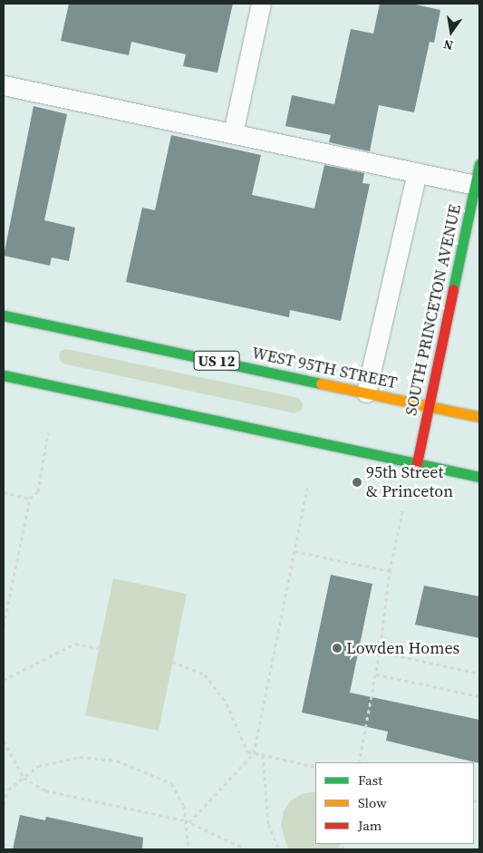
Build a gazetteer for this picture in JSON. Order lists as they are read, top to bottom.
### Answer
{
  "streets": {
    "main road": ["SOUTH PRINCETON AVENUE", "US 12", "WEST 95TH STREET"]
  },
  "crossings": [
    ["SOUTH PRINCETON AVENUE", "WEST 95TH STREET"]
  ],
  "places": ["95th Street & Princeton", "Lowden Homes"],
  "legend": ["Fast", "Slow", "Jam"],
  "north": "bottom"
}
